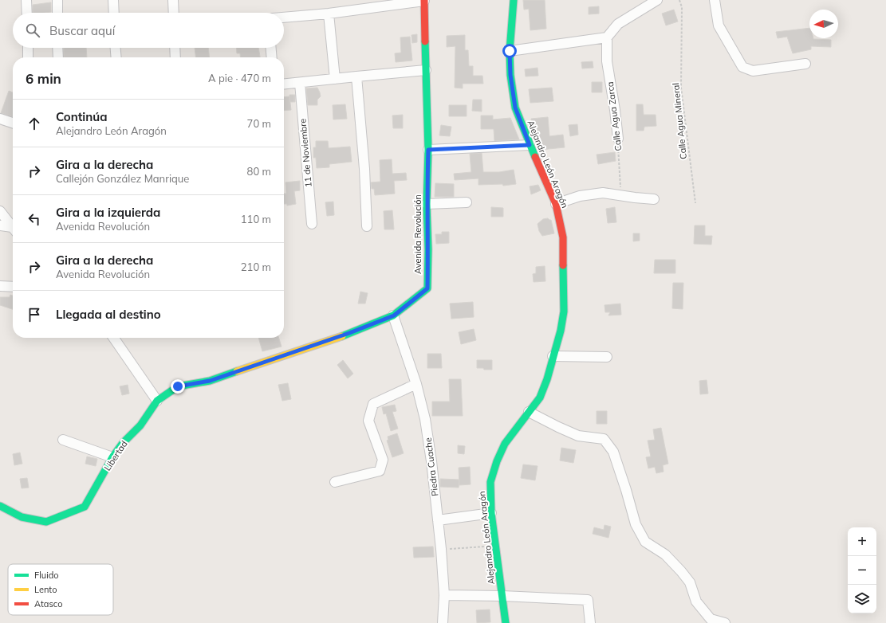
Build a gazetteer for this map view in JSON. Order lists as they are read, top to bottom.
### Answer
{
  "streets": {
    "street": [
      "Calle Agua Zarca",
      "11 de Noviembre",
      "Alejandro León Aragón",
      "Avenida Revolución",
      "Libertad",
      "Piedra Cuache"
    ],
    "path": ["Calle Agua Mineral"]
  },
  "crossings": [
    ["Avenida Revolución", "Libertad"],
    ["Avenida Revolución", "Piedra Cuache"]
  ],
  "legend": ["Fluido", "Lento", "Atasco"],
  "north": "left",
  "page": {
    "search": "Buscar aquí",
    "heading": ["6 min", "A pie · 470 m"],
    "list": [
      ["Continúa", "Alejandro León Aragón", "70 m"],
      ["Gira a la derecha", "Callejón González Manrique", "80 m"],
      ["Gira a la izquierda", "Avenida Revolución", "110 m"],
      ["Gira a la derecha", "Avenida Revolución", "210 m"],
      "Llegada al destino"
    ],
    "map_buttons": ["+", "−"]
  }
}
